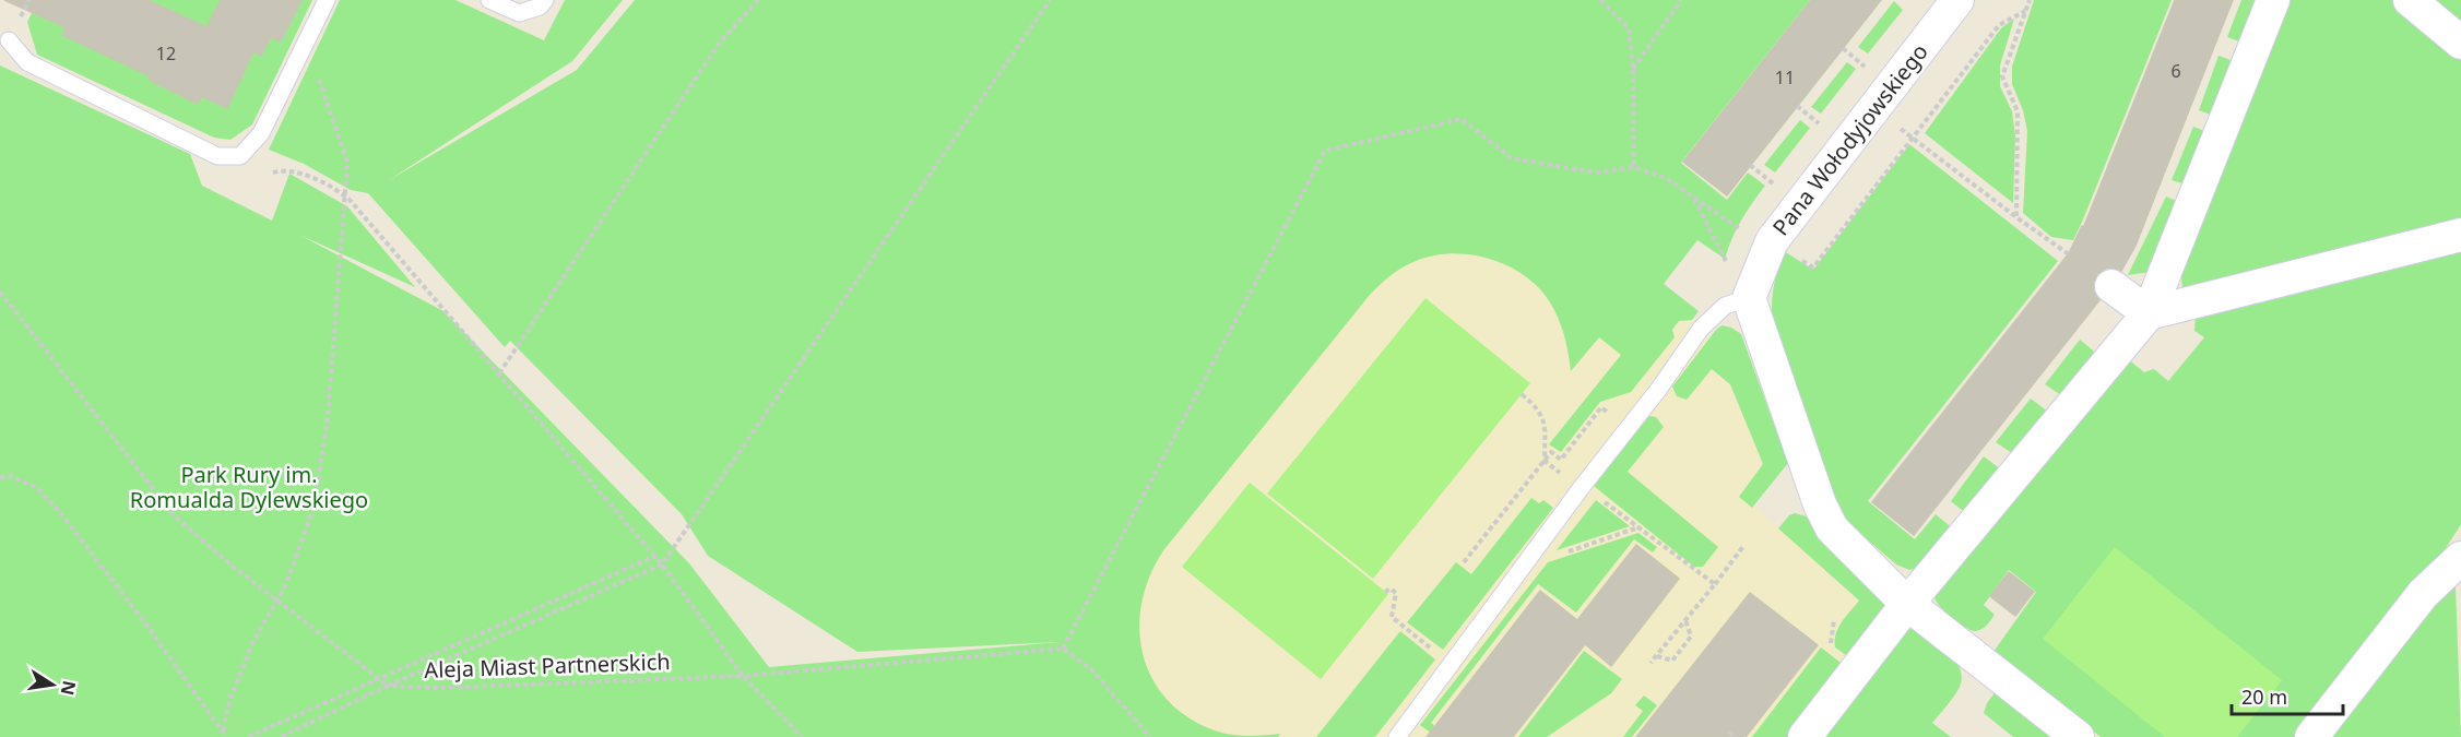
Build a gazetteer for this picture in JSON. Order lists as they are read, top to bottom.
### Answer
{
  "streets": {
    "street": ["Pana Wołodyjowskiego"],
    "path": ["Aleja Miast Partnerskich"]
  },
  "parks": ["Park Rury im. Romualda Dylewskiego"],
  "house_numbers": ["12", "6", "11"],
  "scale_bar": "20 m",
  "north": "right"
}
